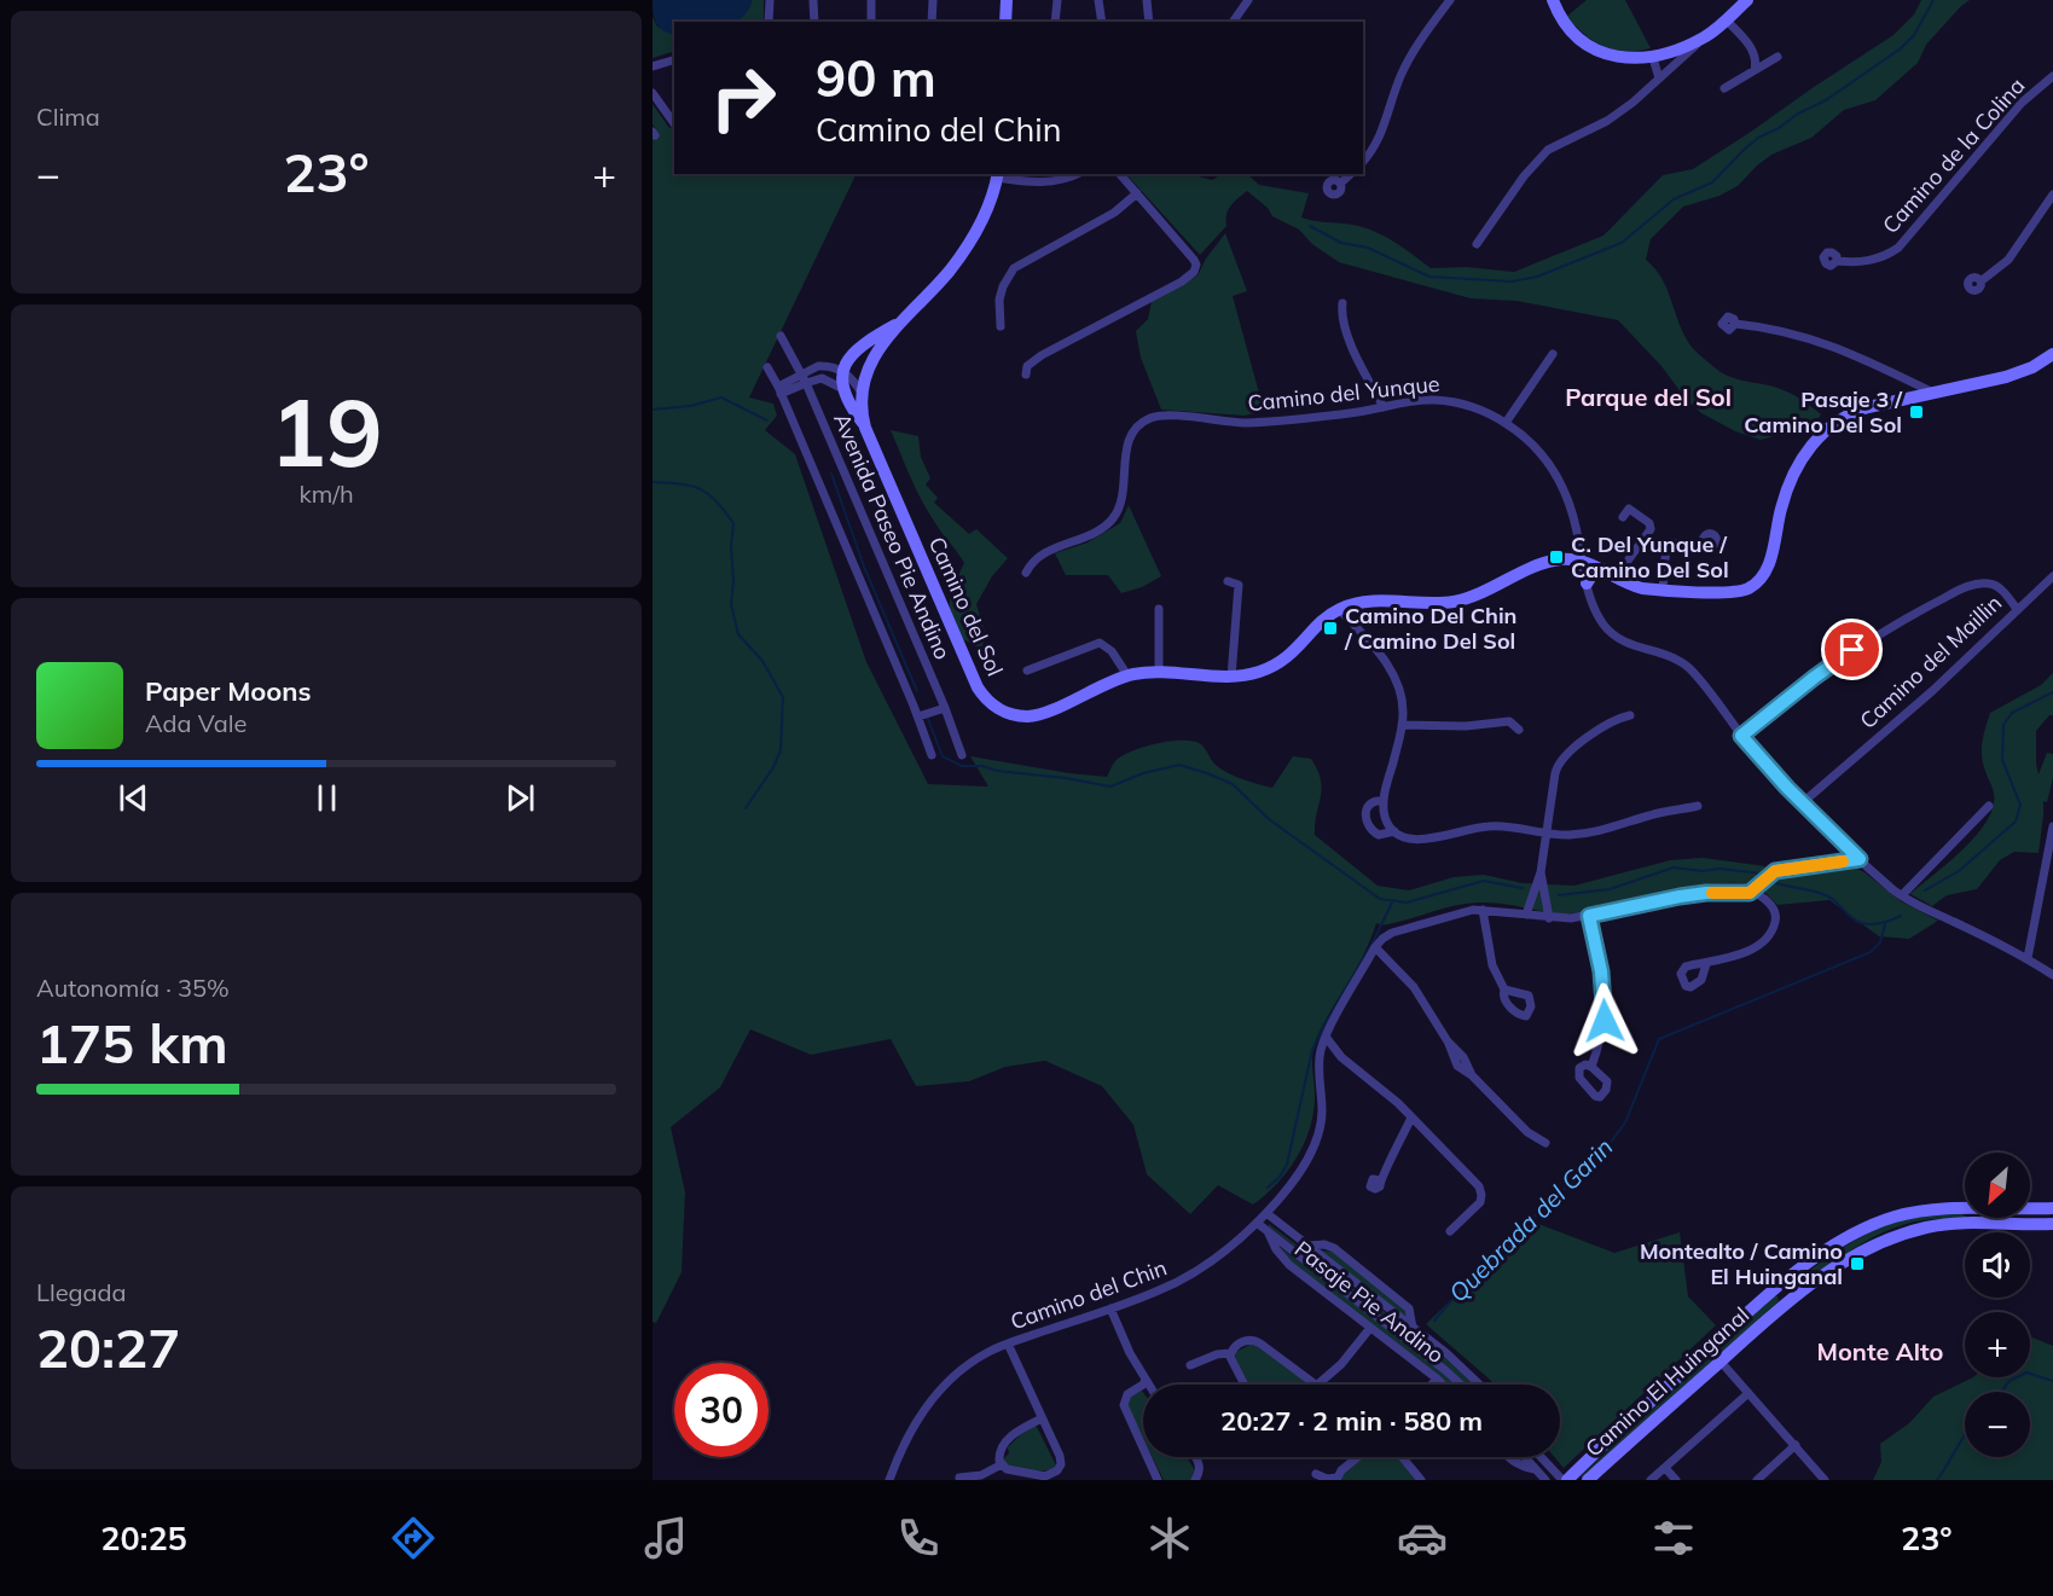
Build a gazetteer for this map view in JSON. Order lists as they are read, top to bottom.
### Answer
{
  "streets": {
    "street": [
      "Camino de la Colina",
      "Camino del Yunque",
      "Avenida Paseo Pie Andino",
      "Camino del Sol",
      "Camino del Maillin",
      "Camino del Chin",
      "Pasaje Pie Andino",
      "Camino El Huinganal"
    ]
  },
  "crossings": [
    ["Camino del Yunque", "Camino del Maillin"]
  ],
  "districts": ["Parque del Sol", "Monte Alto"],
  "water": ["Quebrada del Garin"],
  "places": {
    "transit": [
      "Pasaje 3 / Camino Del Sol",
      "C. Del Yunque / Camino Del Sol",
      "Camino Del Chin / Camino Del Sol",
      "Montealto / Camino El Huinganal"
    ]
  },
  "north": "bottom left",
  "page": {
    "tile": [
      "Clima",
      ["19", "km/h"],
      ["Autonomía · 35%", "175 km"],
      ["Llegada", "20:27"]
    ],
    "turn": ["90 m", "Camino del Chin"],
    "heat": ["−", "23°", "+"],
    "song": ["Paper Moons", "Ada Vale"],
    "map_buttons": ["+", "−"],
    "limit": "30",
    "trip": "20:27 · 2 min · 580 m",
    "tabs": ["20:25", "23°"]
  }
}
